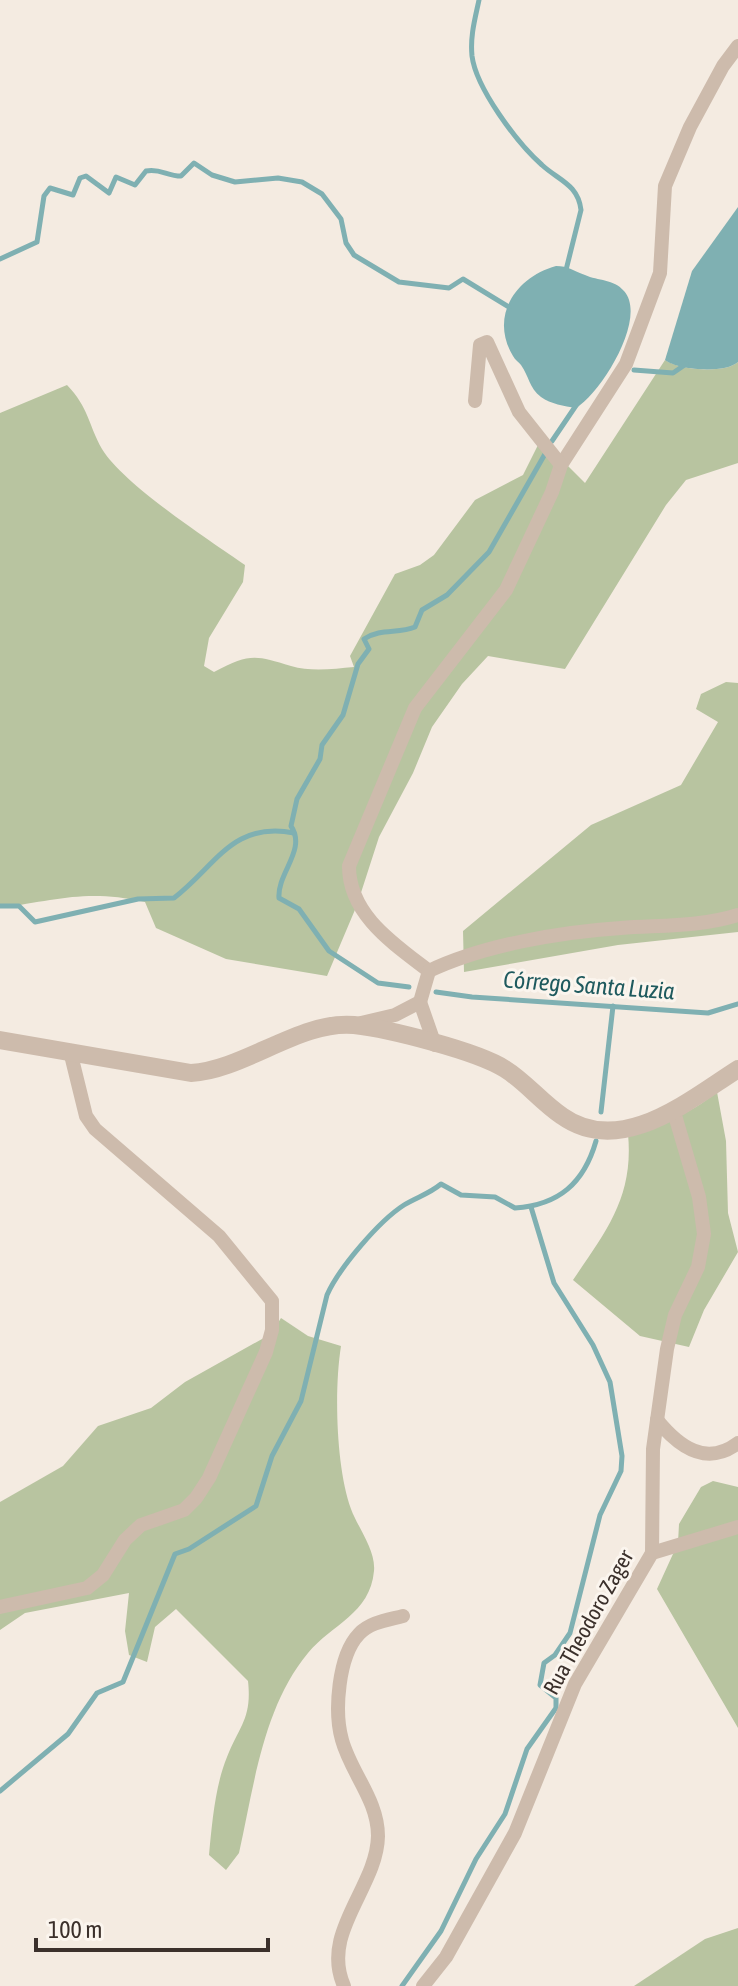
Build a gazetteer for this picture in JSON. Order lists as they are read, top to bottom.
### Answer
{
  "streets": {
    "street": ["Rua Theodoro Zager"]
  },
  "water": ["Córrego Santa Luzia"],
  "scale_bar": "100 m"
}
